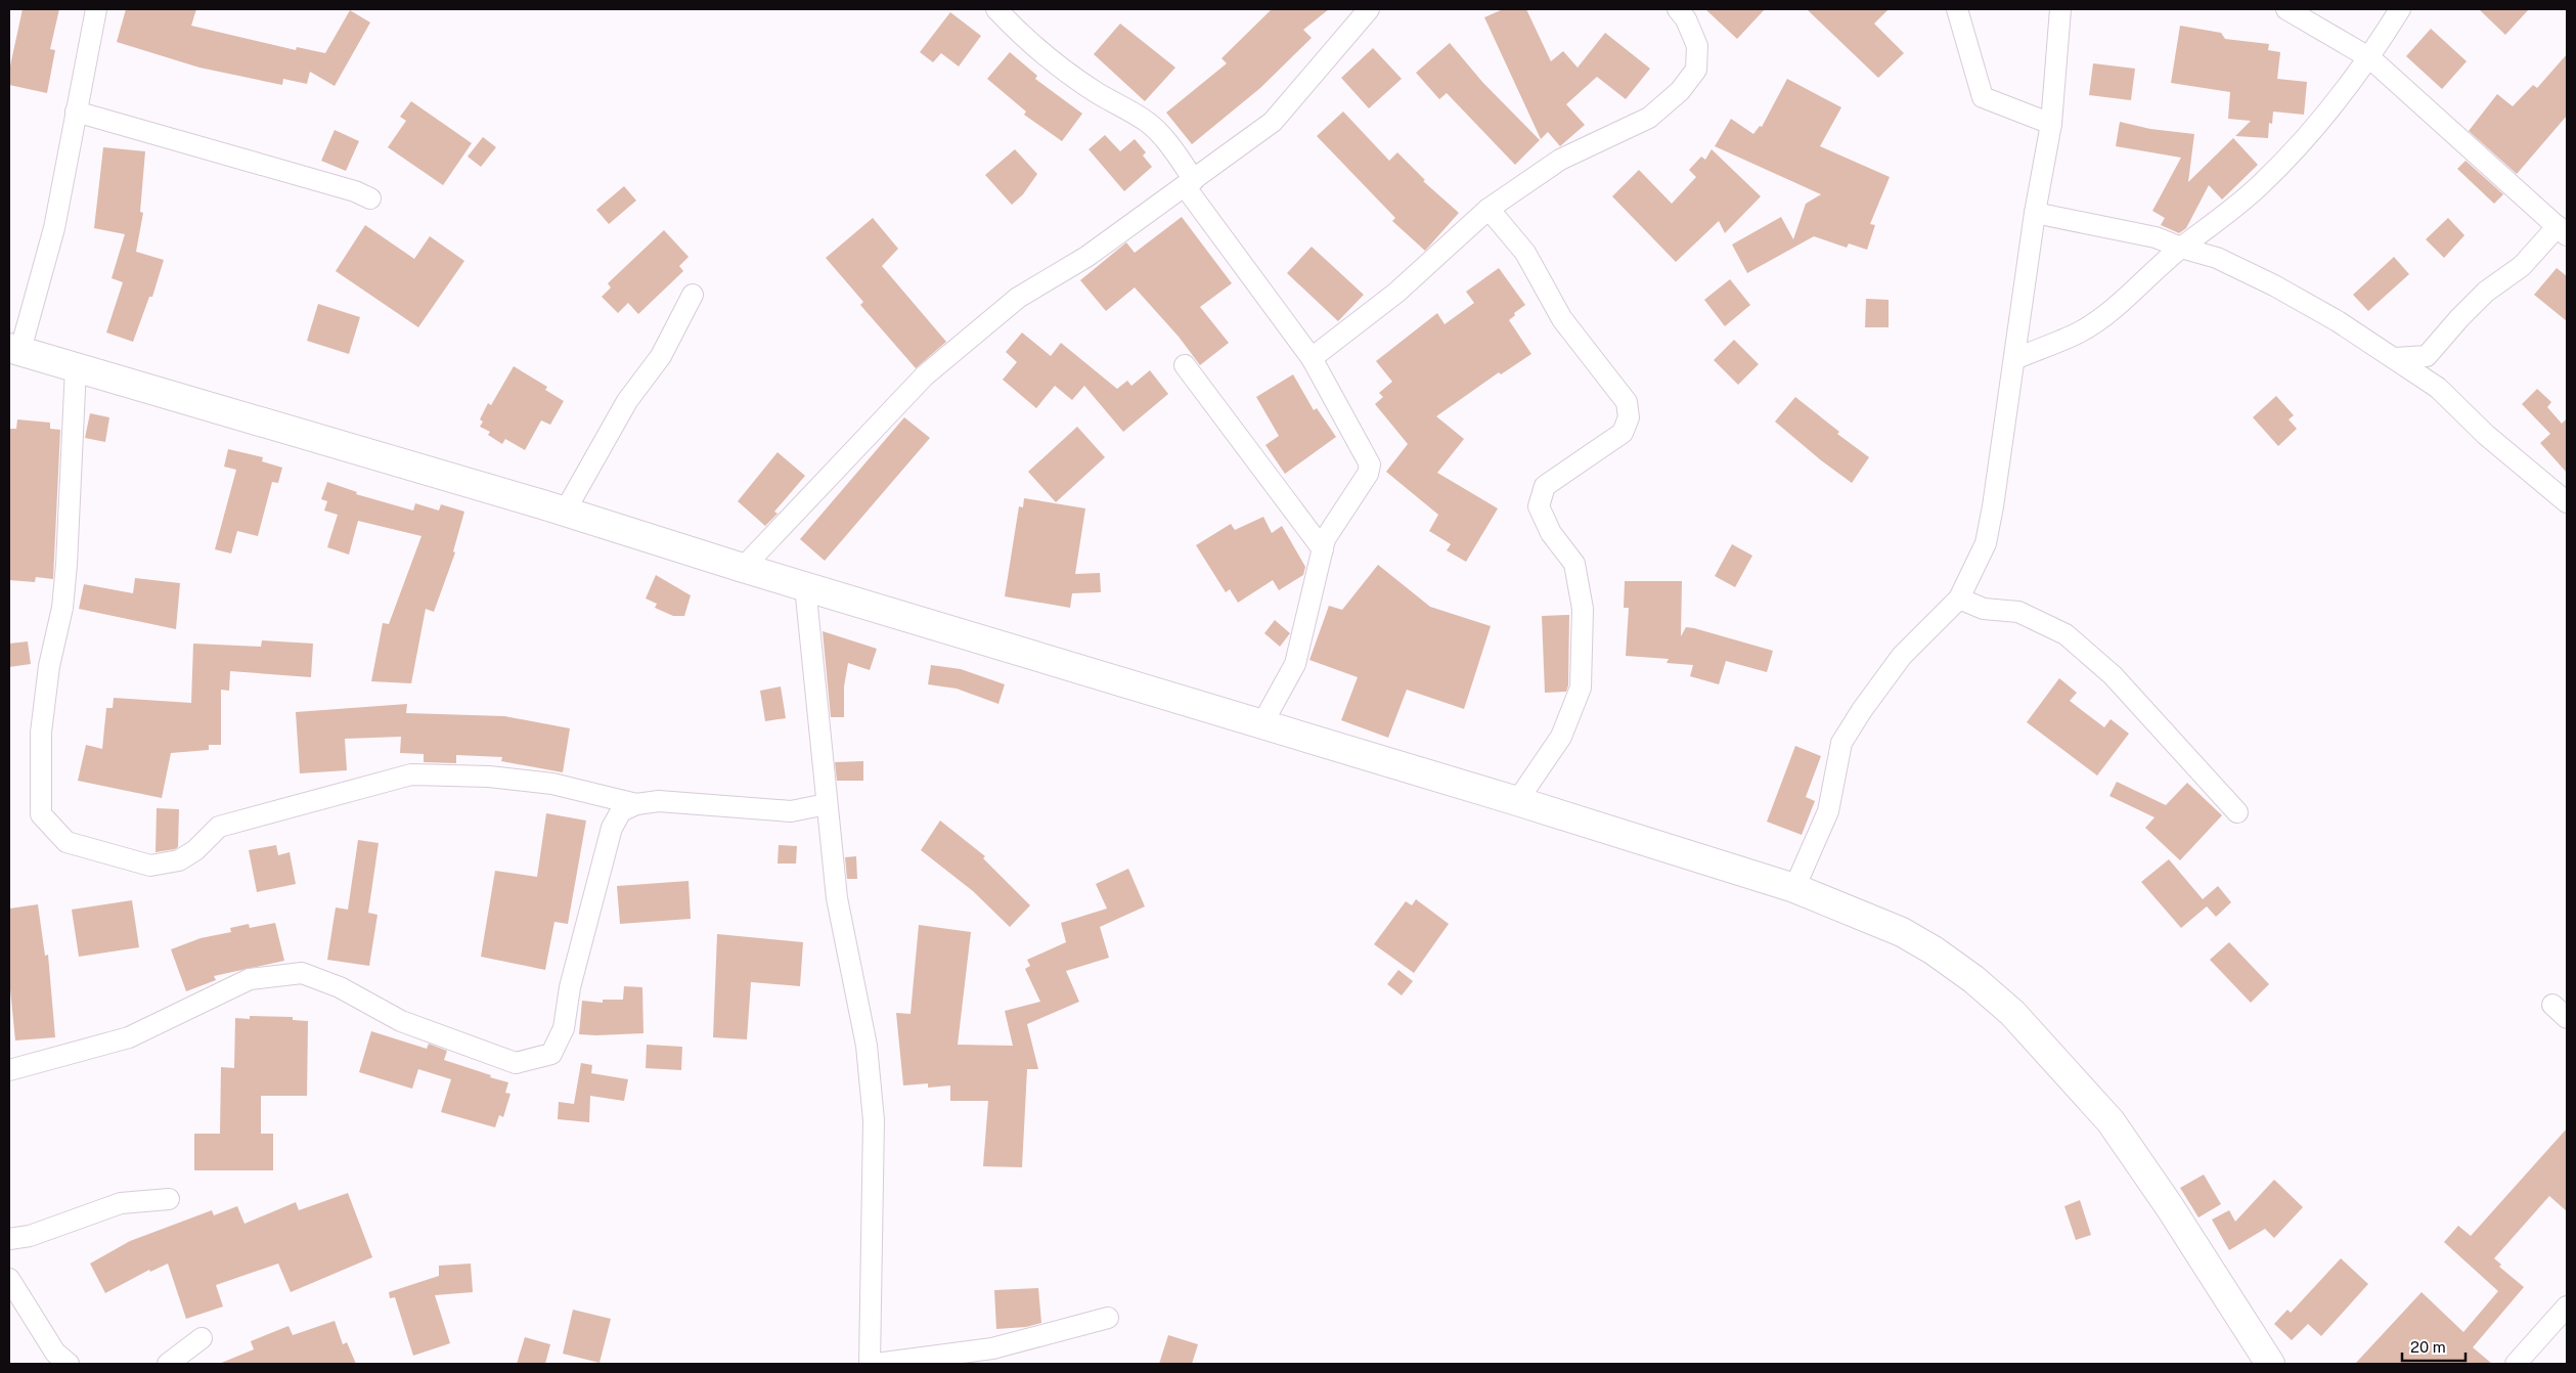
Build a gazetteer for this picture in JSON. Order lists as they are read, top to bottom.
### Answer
{
  "scale_bar": "20 m"
}
